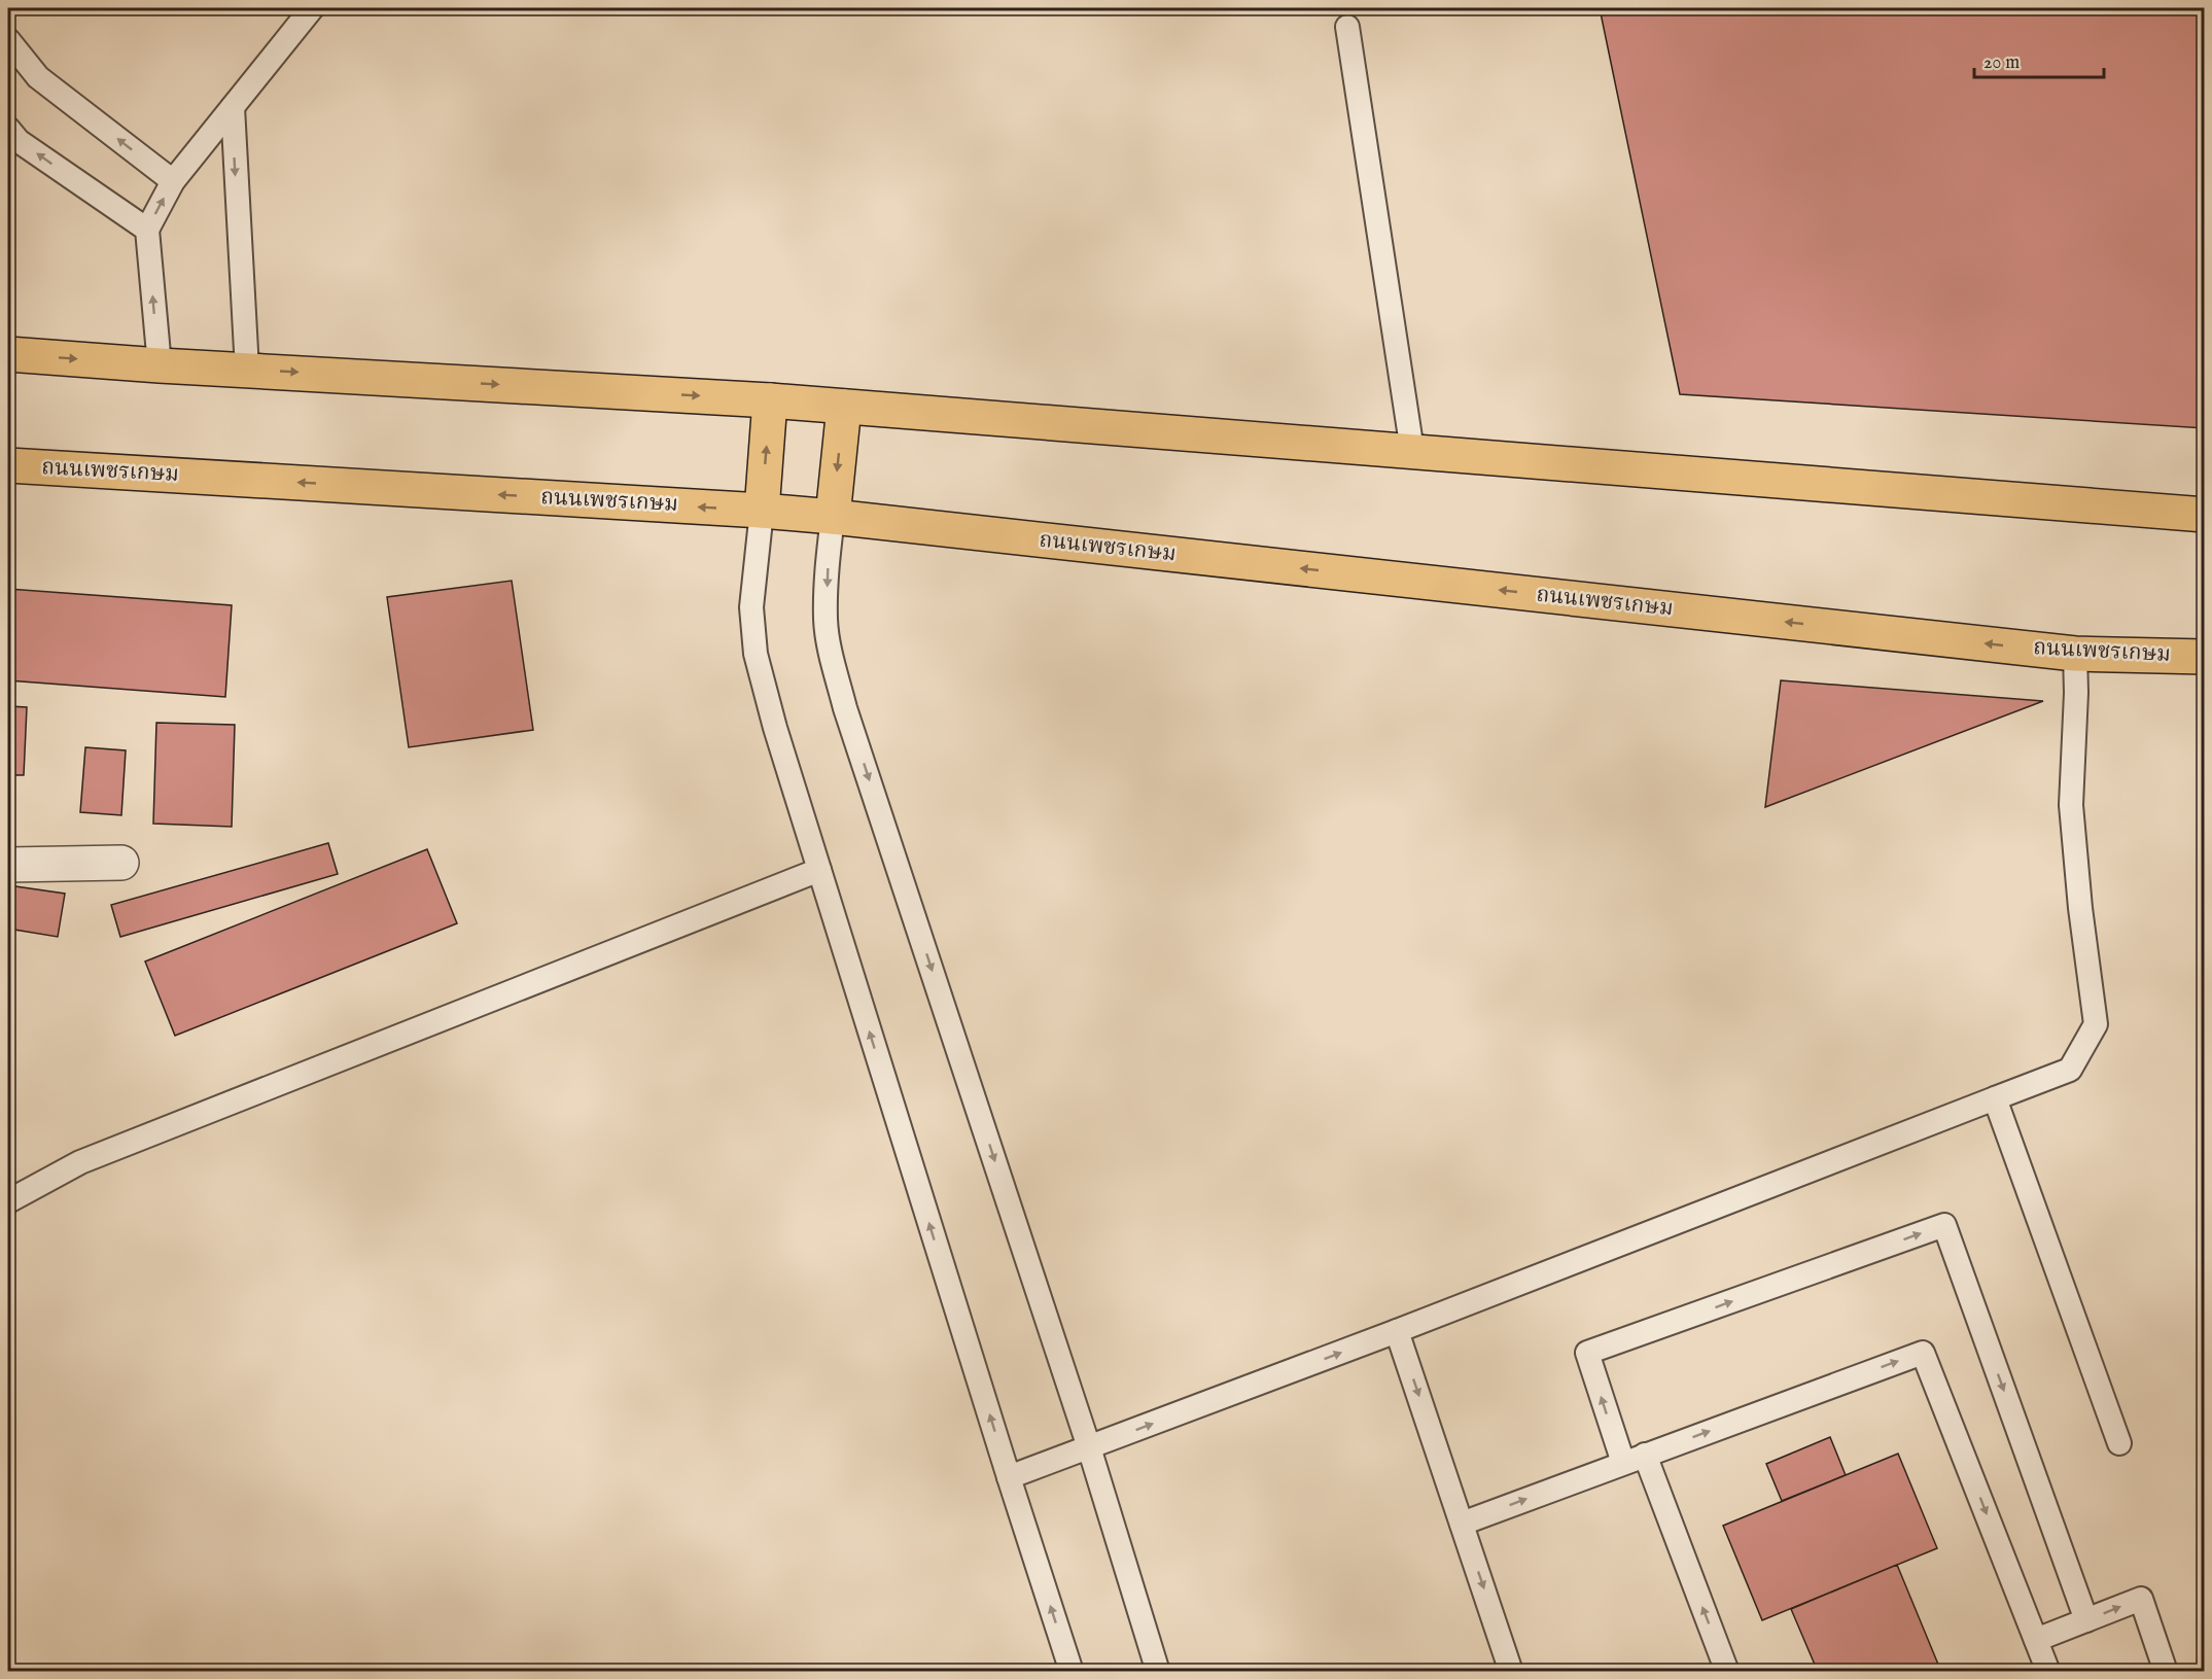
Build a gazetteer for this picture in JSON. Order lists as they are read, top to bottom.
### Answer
{
  "streets": {
    "main road": ["ถนนเพชรเกษม"]
  },
  "scale_bar": "20 m"
}
